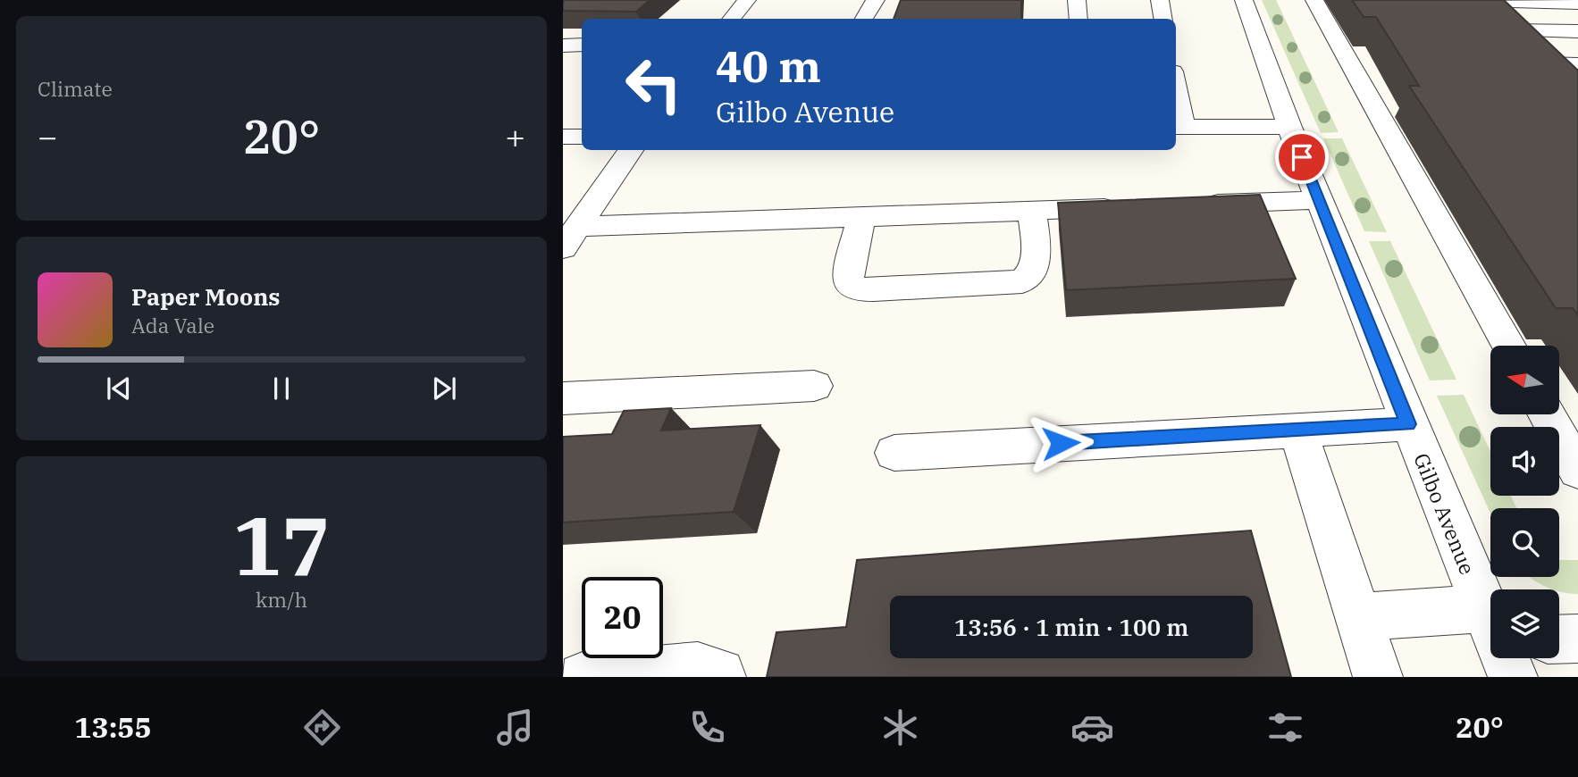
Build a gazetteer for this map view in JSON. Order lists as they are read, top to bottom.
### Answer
{
  "streets": {
    "street": ["Gilbo Avenue"]
  },
  "north": "left",
  "page": {
    "tile": [
      "Climate",
      ["17", "km/h"]
    ],
    "turn": ["40 m", "Gilbo Avenue"],
    "heat": ["−", "20°", "+"],
    "song": ["Paper Moons", "Ada Vale"],
    "limit": "20",
    "trip": "13:56 · 1 min · 100 m",
    "tabs": ["13:55", "20°"]
  }
}
